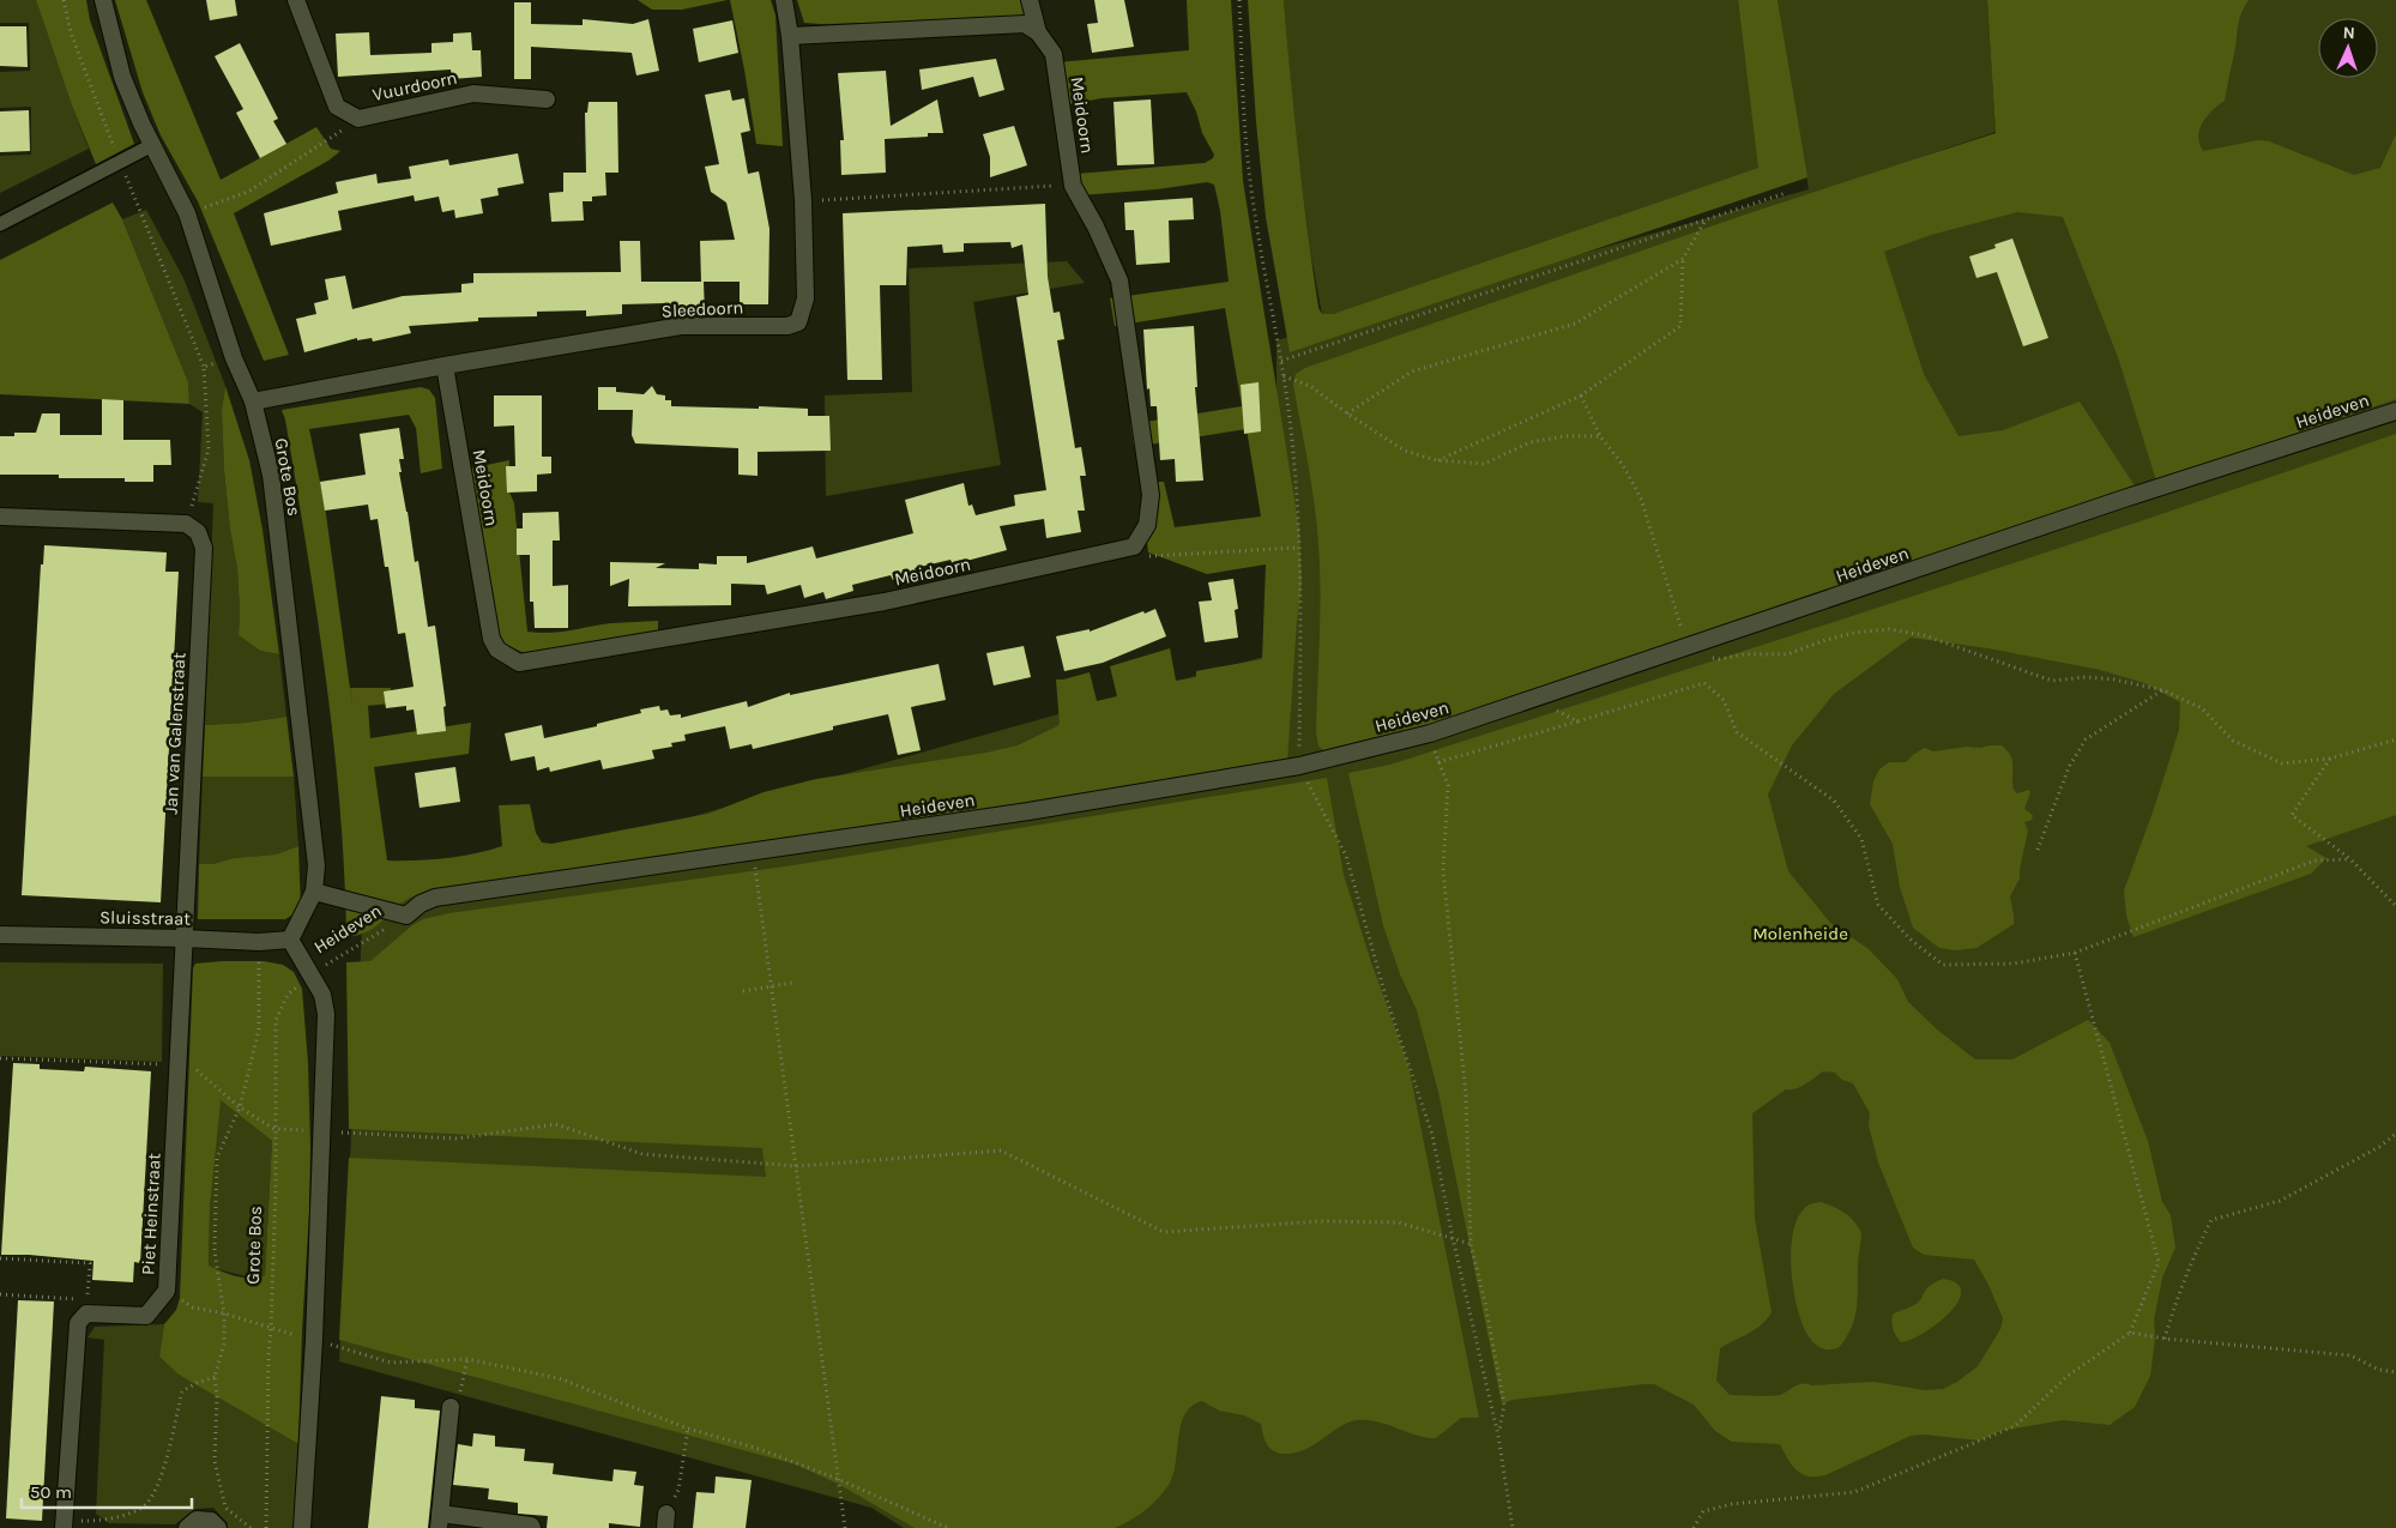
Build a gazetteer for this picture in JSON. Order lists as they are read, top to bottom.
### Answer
{
  "streets": {
    "street": [
      "Vuurdoorn",
      "Meidoorn",
      "Sleedoorn",
      "Heideven",
      "Grote Bos",
      "Jan van Galenstraat",
      "Sluisstraat",
      "Piet Heinstraat"
    ]
  },
  "crossings": [
    ["Meidoorn", "Sleedoorn"],
    ["Sleedoorn", "Grote Bos"],
    ["Heideven", "Grote Bos"],
    ["Grote Bos", "Sluisstraat"],
    ["Jan van Galenstraat", "Sluisstraat"],
    ["Jan van Galenstraat", "Piet Heinstraat"],
    ["Sluisstraat", "Piet Heinstraat"]
  ],
  "parks": ["Molenheide"],
  "scale_bar": "50 m",
  "north": "top"
}
